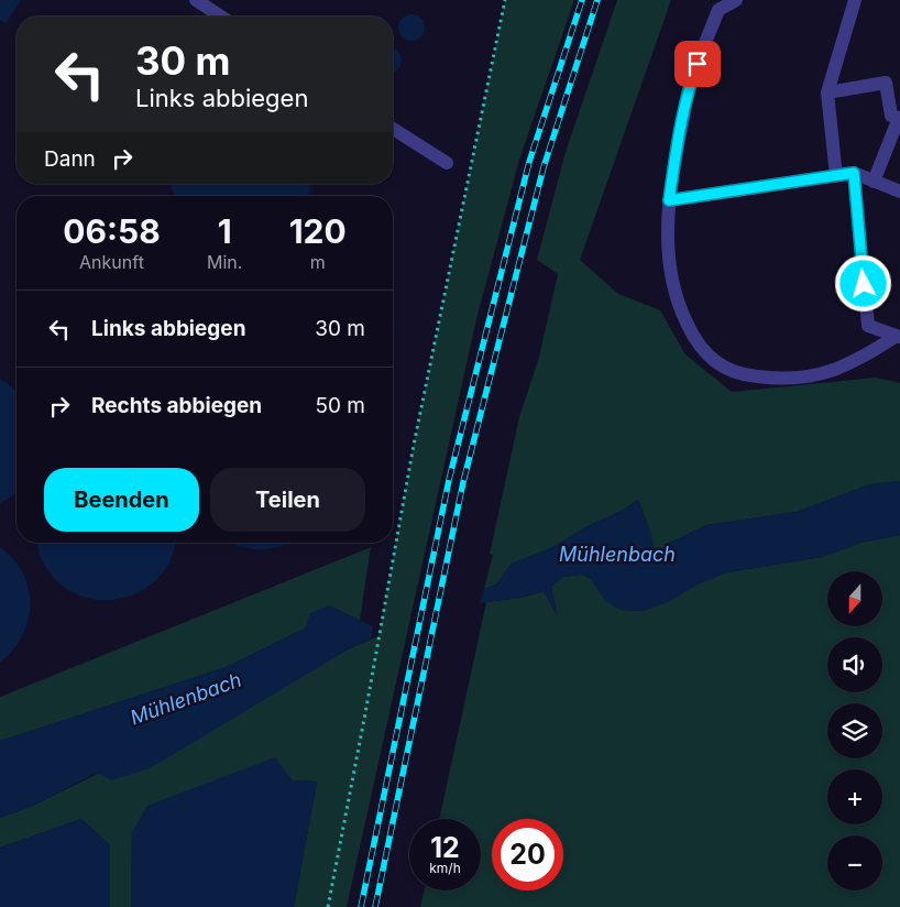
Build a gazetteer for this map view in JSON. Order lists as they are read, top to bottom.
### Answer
{
  "water": ["Mühlenbach"],
  "north": "bottom",
  "page": {
    "turn": ["30 m", "Links abbiegen"],
    "then": "Dann",
    "eta": [
      "06:58",
      "Ankunft",
      "1",
      "Min.",
      "120",
      "m"
    ],
    "list": [
      {
        "name": "Links abbiegen",
        "value": "30 m"
      },
      {
        "name": "Rechts abbiegen",
        "value": "50 m"
      }
    ],
    "buttons": ["Beenden", "Teilen"],
    "map_buttons": ["+", "−"],
    "speed": "12 km/h",
    "limit": "20"
  }
}
